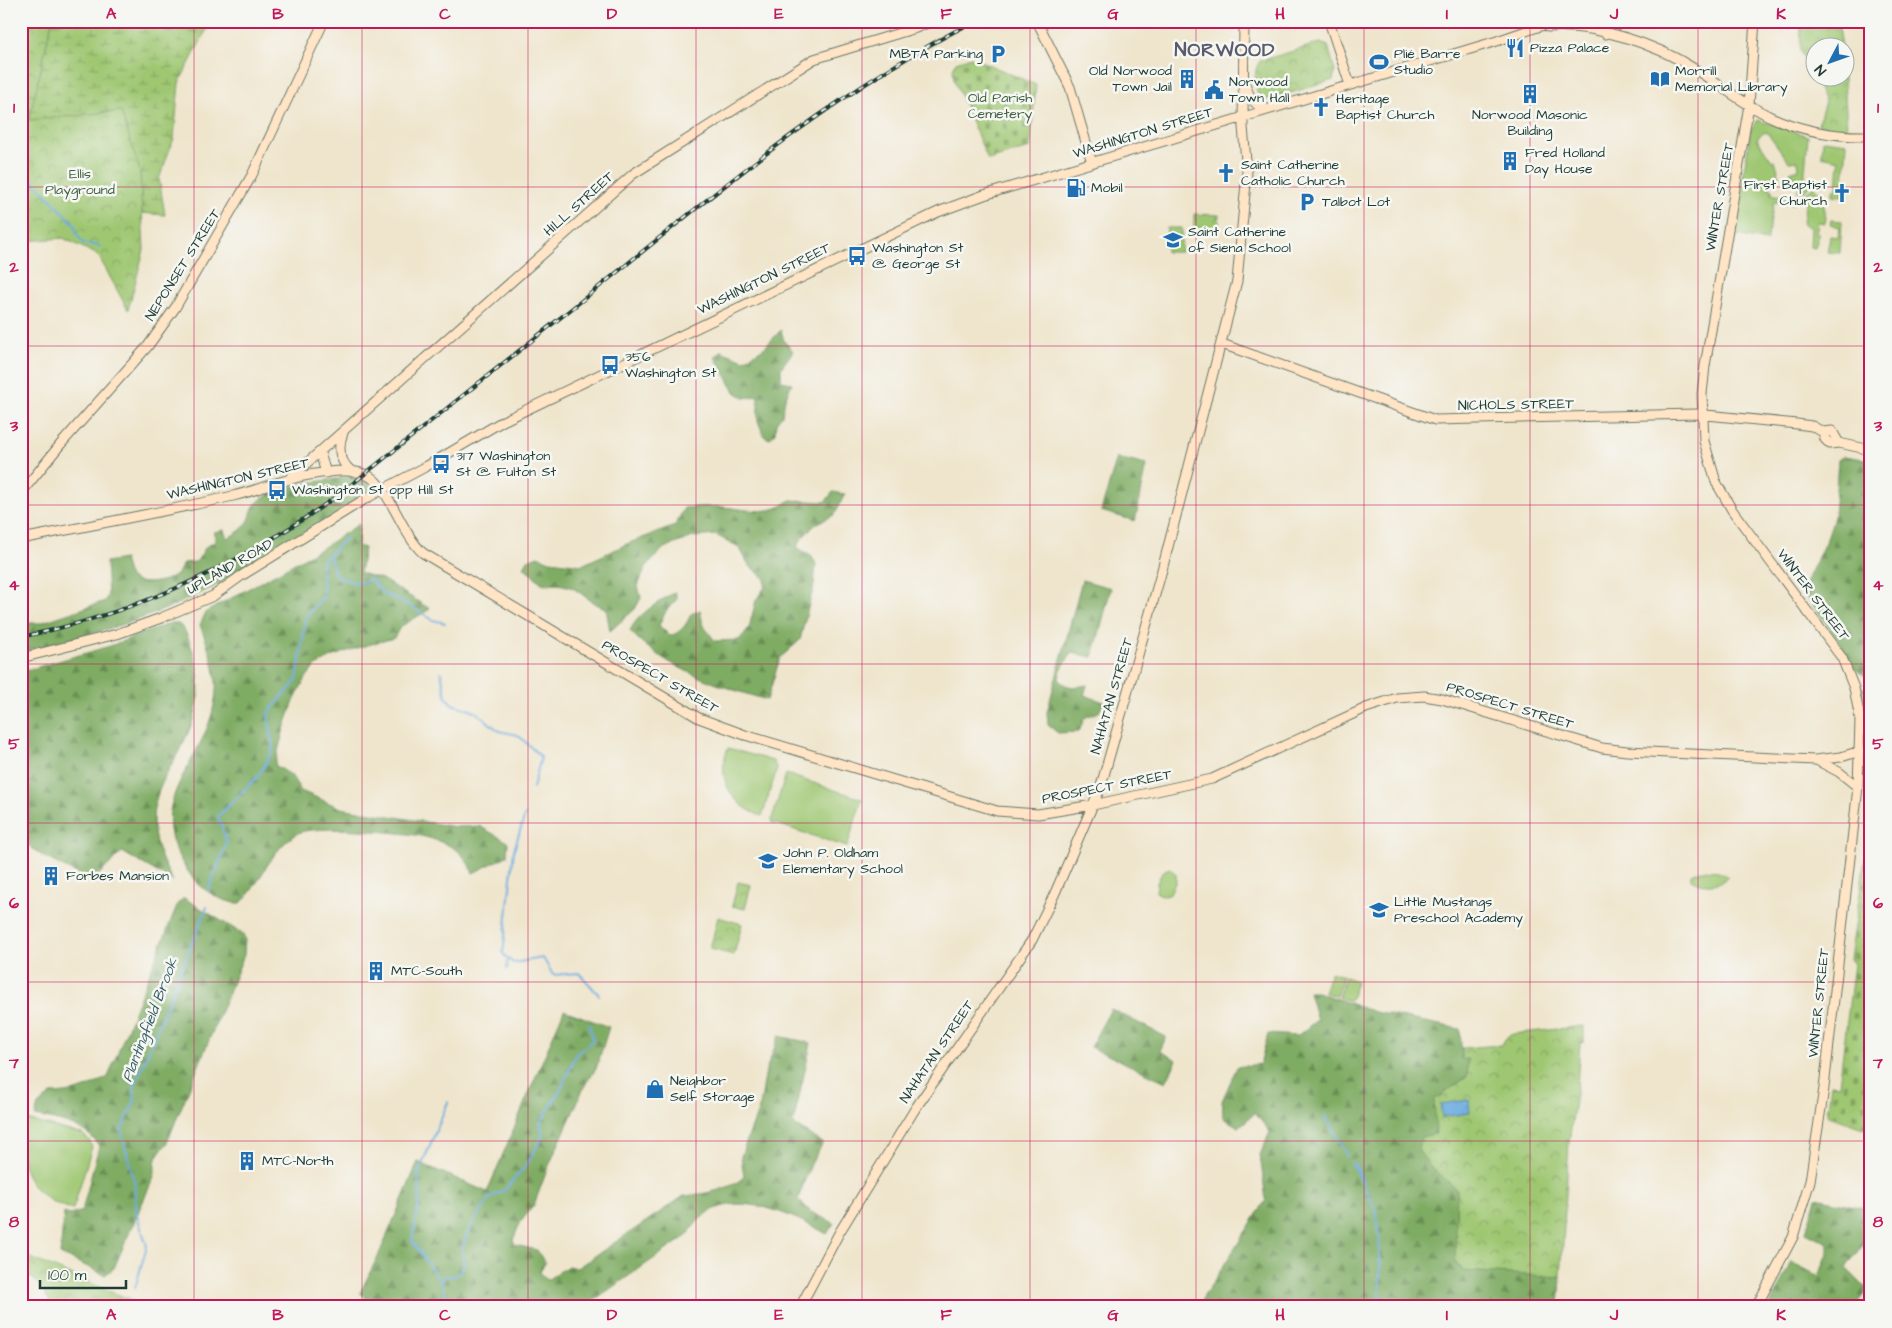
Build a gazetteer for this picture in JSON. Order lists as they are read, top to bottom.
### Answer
{
  "streets": {
    "street": [
      "WASHINGTON STREET",
      "WINTER STREET",
      "HILL STREET",
      "NEPONSET STREET",
      "NICHOLS STREET",
      "UPLAND ROAD",
      "PROSPECT STREET",
      "NAHATAN STREET"
    ]
  },
  "crossings": [
    ["WASHINGTON STREET", "WINTER STREET"],
    ["WASHINGTON STREET", "HILL STREET"],
    ["WASHINGTON STREET", "UPLAND ROAD"],
    ["WASHINGTON STREET", "PROSPECT STREET"],
    ["WASHINGTON STREET", "NAHATAN STREET"],
    ["WINTER STREET", "NICHOLS STREET"],
    ["WINTER STREET", "PROSPECT STREET"],
    ["NICHOLS STREET", "NAHATAN STREET"],
    ["UPLAND ROAD", "PROSPECT STREET"],
    ["PROSPECT STREET", "NAHATAN STREET"]
  ],
  "districts": ["NORWOOD"],
  "water": ["Plantingfield Brook"],
  "parks": ["Old Parish Cemetery", "Ellis Playground"],
  "places": {
    "restaurant": ["Pizza Palace"],
    "parking": ["MBTA Parking", "Talbot Lot"],
    "sports": ["Plié Barre Studio"],
    "building": [
      "Old Norwood Town Jail",
      "Norwood Masonic Building",
      "Fred Holland Day House",
      "Forbes Mansion",
      "MTC-South",
      "MTC-North"
    ],
    "library": ["Morrill Memorial Library"],
    "public building": ["Norwood Town Hall"],
    "church": ["Heritage Baptist Church", "Saint Catherine Catholic Church", "First Baptist Church"],
    "fuel station": ["Mobil"],
    "school or university": ["Saint Catherine of Siena School", "John P. Oldham Elementary School", "Little Mustangs Preschool Academy"],
    "bus stop": [
      "Washington St @ George St",
      "356 Washington St",
      "317 Washington St @ Fulton St",
      "Washington St opp Hill St"
    ],
    "shop": ["Neighbor Self Storage"]
  },
  "scale_bar": "100 m",
  "north": "bottom left",
  "grid": {
    "columns": [
      "A",
      "B",
      "C",
      "D",
      "E",
      "F",
      "G",
      "H",
      "I",
      "J",
      "K"
    ],
    "rows": [
      "1",
      "2",
      "3",
      "4",
      "5",
      "6",
      "7",
      "8"
    ]
  }
}
